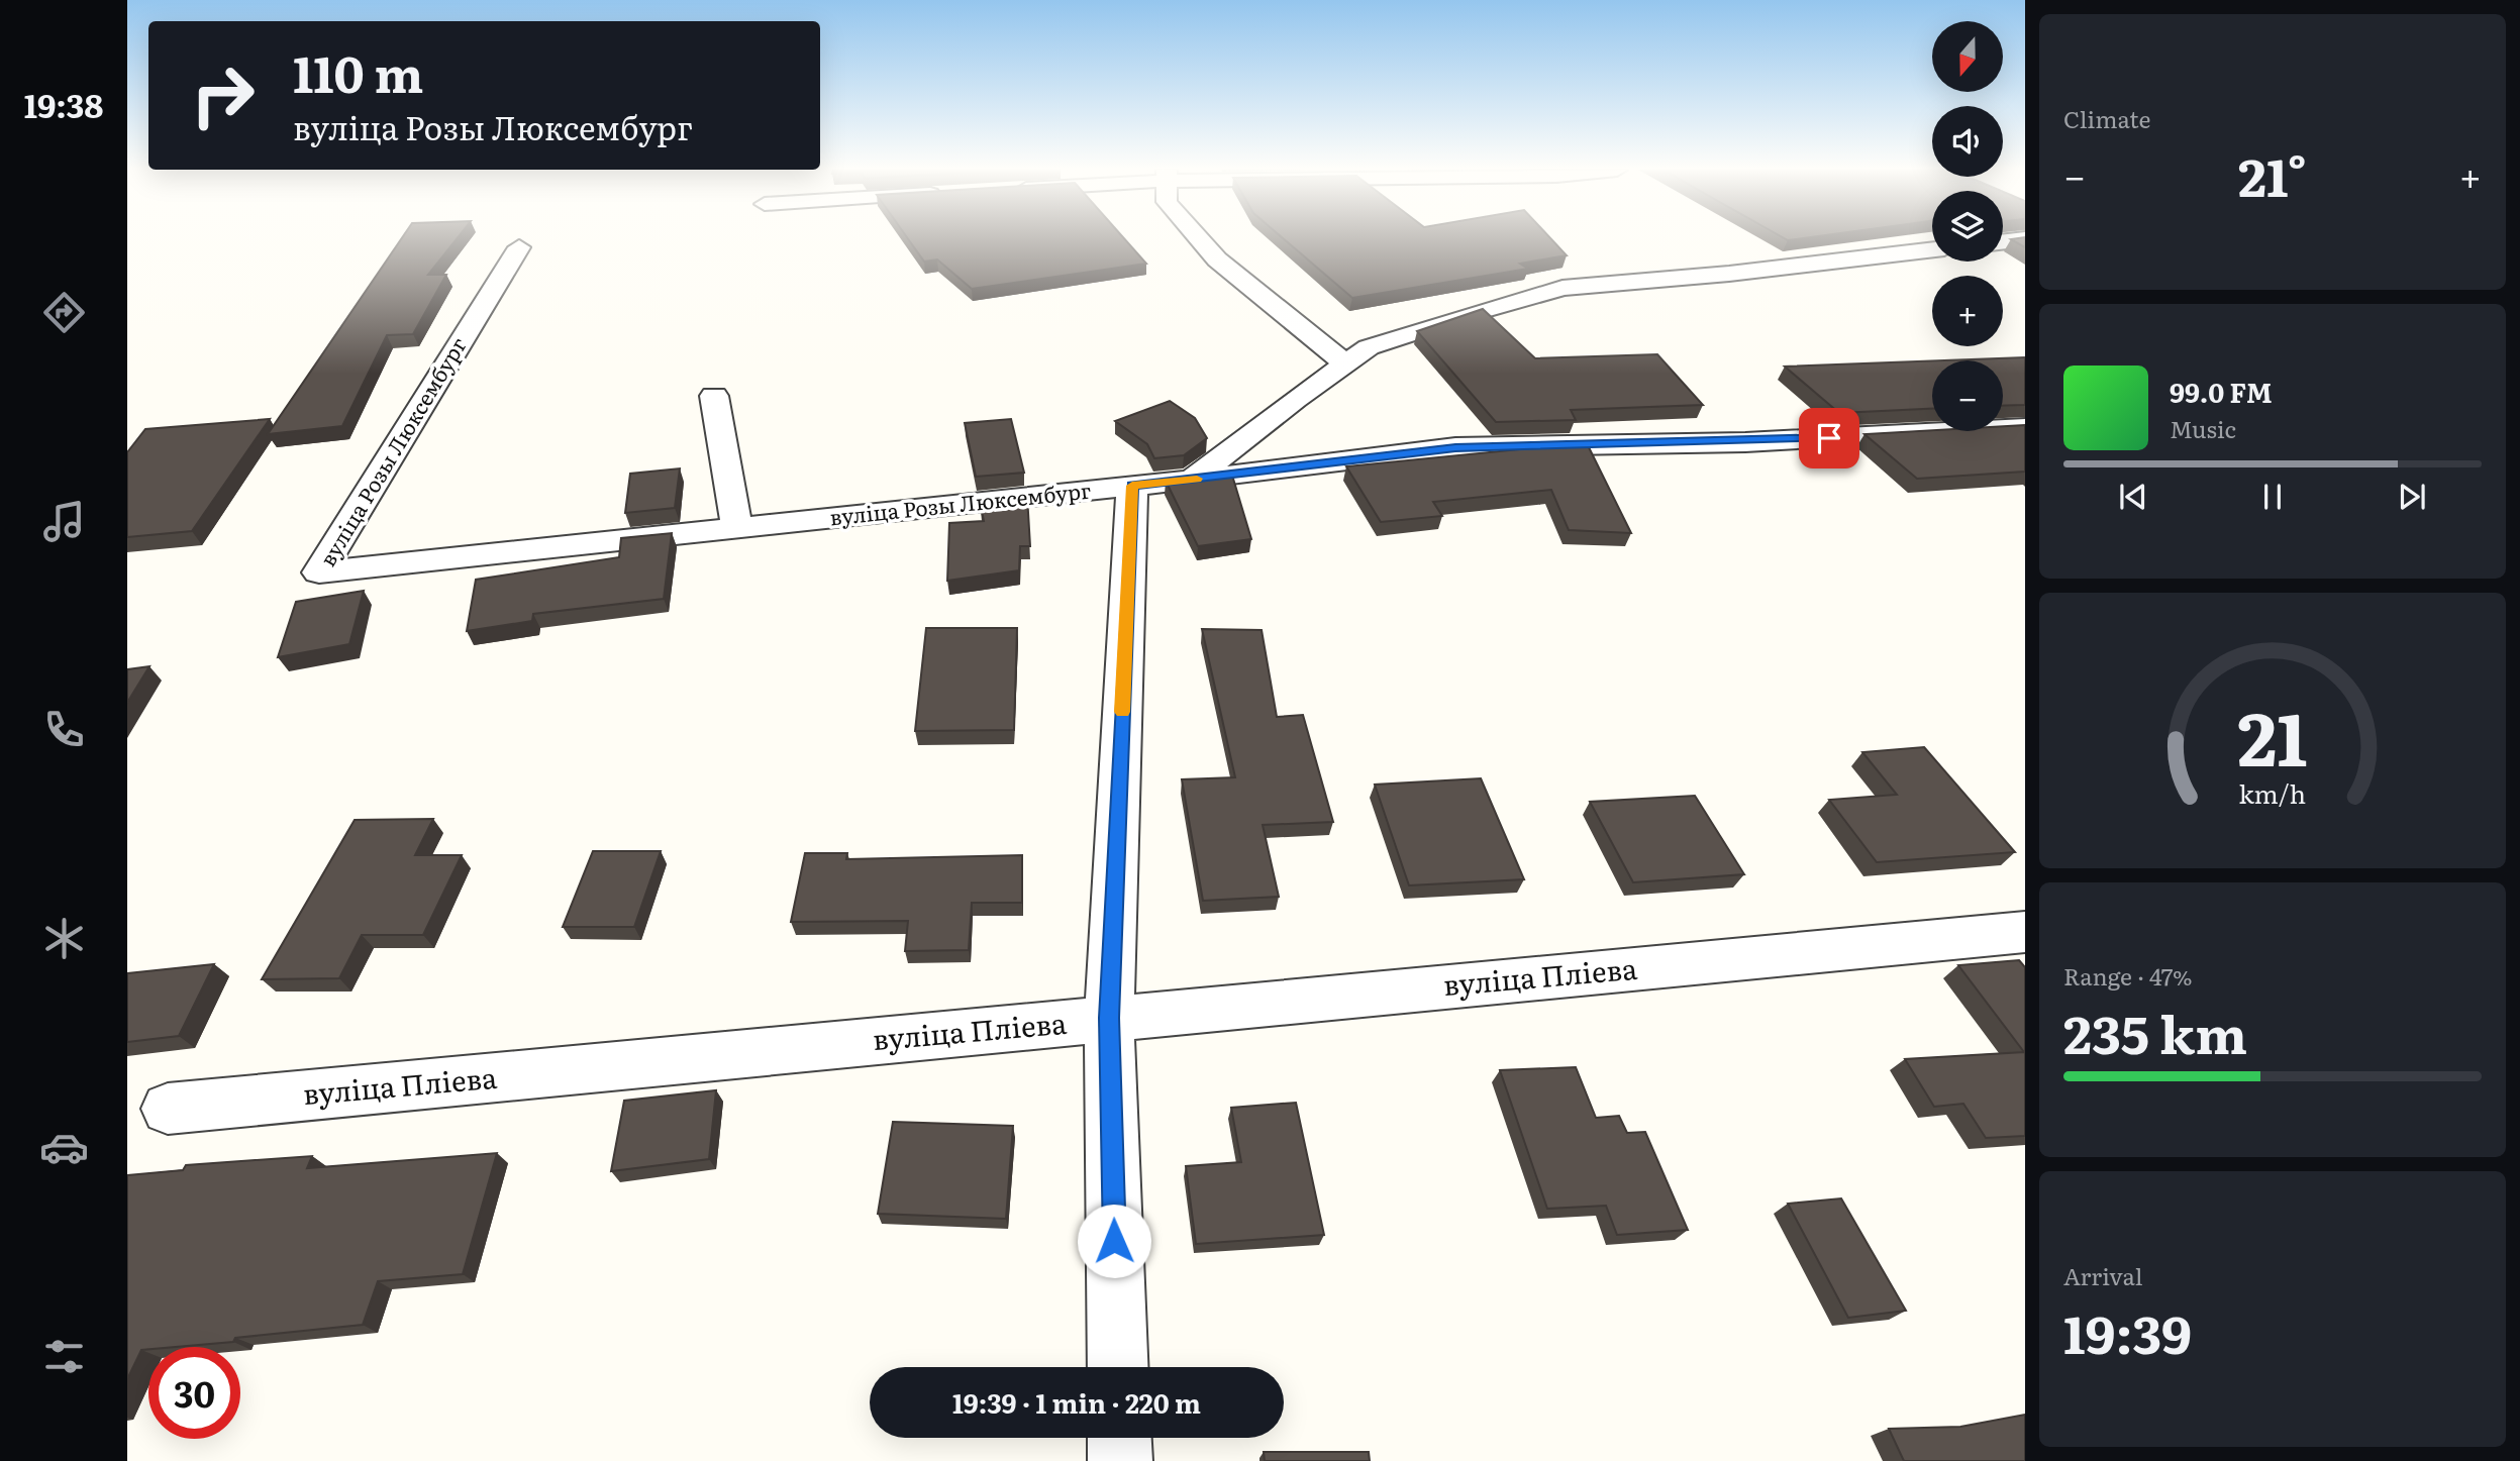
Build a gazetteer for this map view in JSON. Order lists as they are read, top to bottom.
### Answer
{
  "streets": {
    "street": ["вуліца Розы Люксембург", "вуліца Пліева"]
  },
  "north": "bottom",
  "page": {
    "tabs": "19:38",
    "tile": [
      "Climate",
      ["Range · 47%", "235 km"],
      ["Arrival", "19:39"]
    ],
    "map_buttons": ["+", "−"],
    "turn": ["110 m", "вуліца Розы Люксембург"],
    "heat": ["−", "21°", "+"],
    "song": ["99.0 FM", "Music"],
    "limit": "30",
    "trip": "19:39 · 1 min · 220 m",
    "gauge": ["21", "km/h"]
  }
}
